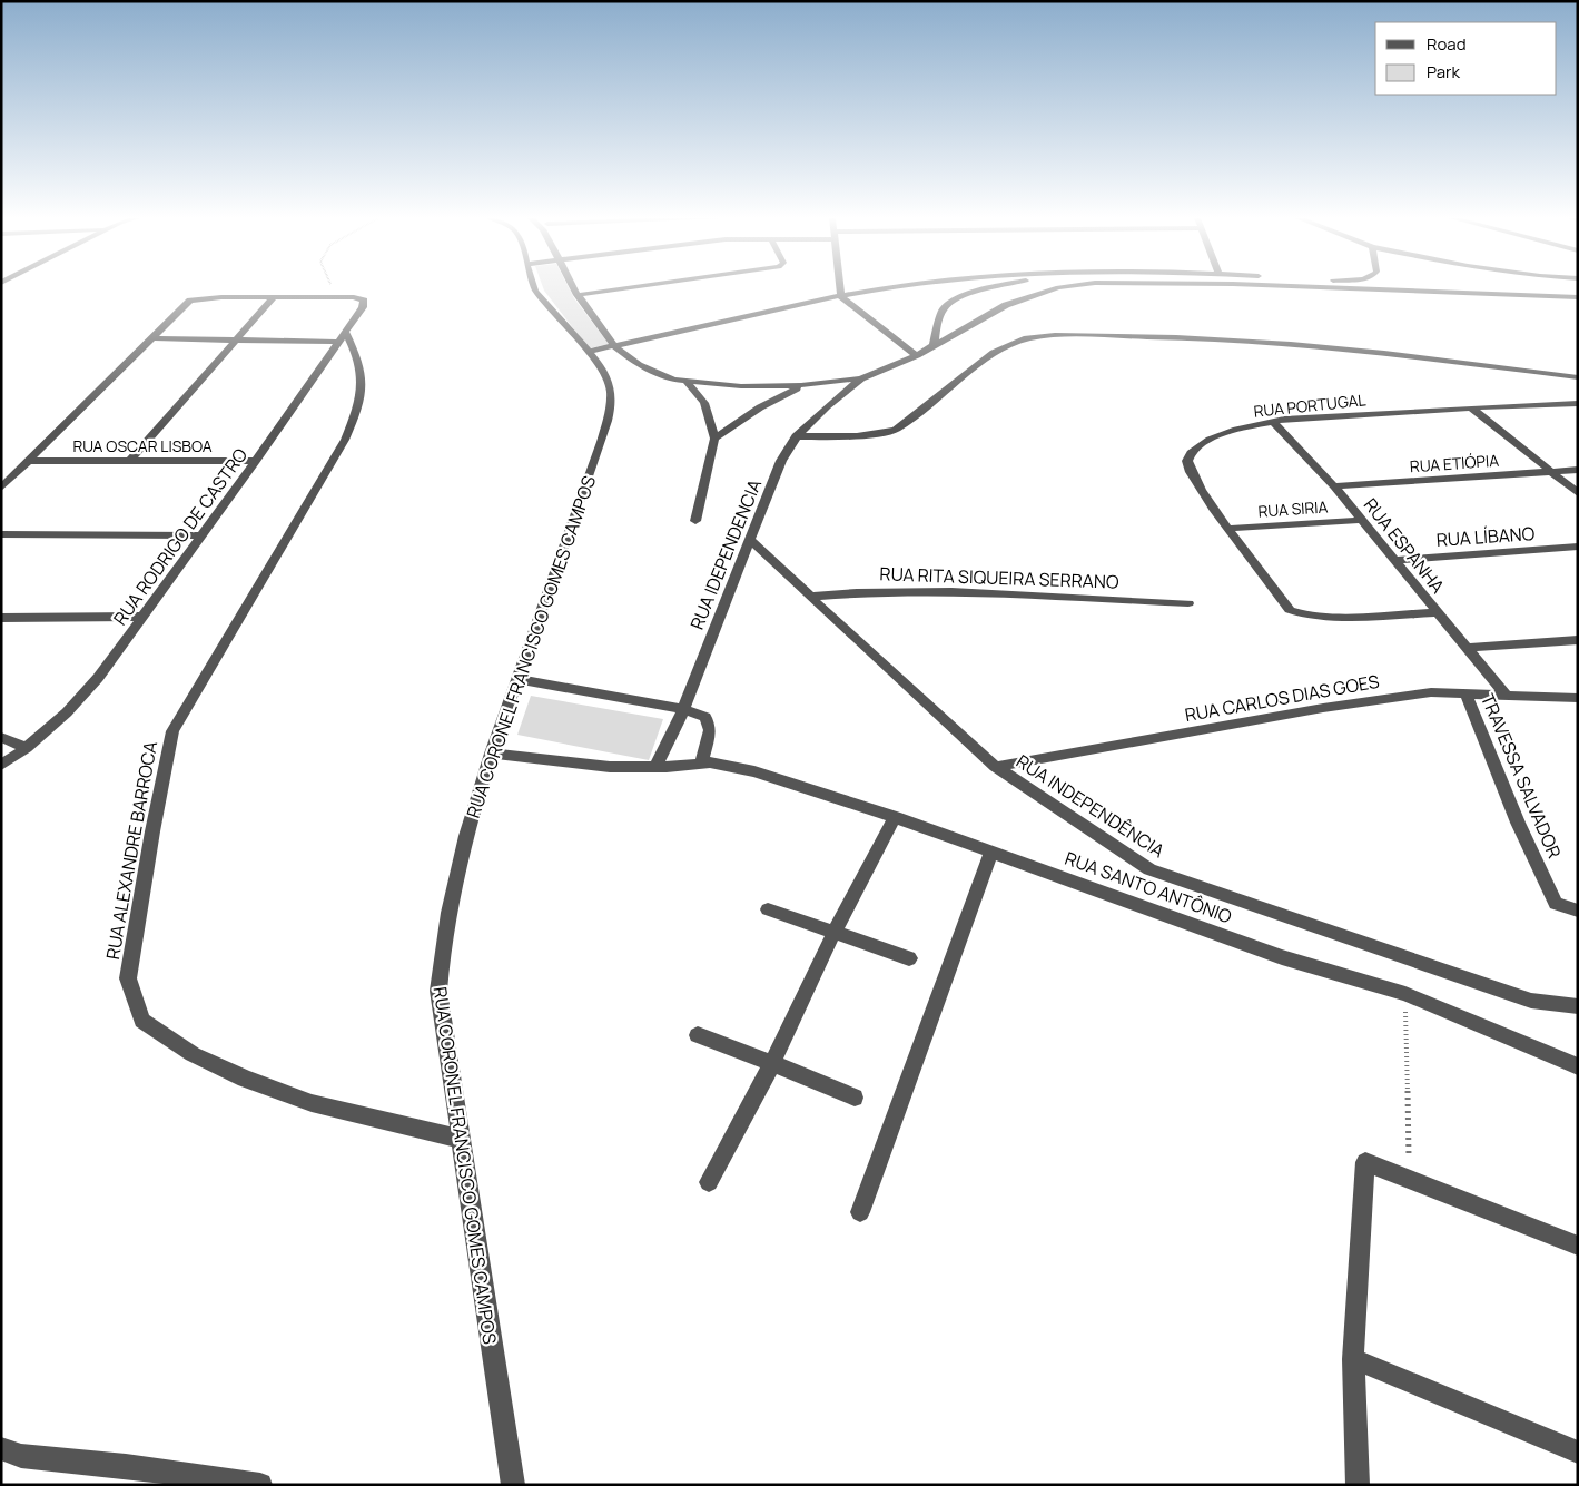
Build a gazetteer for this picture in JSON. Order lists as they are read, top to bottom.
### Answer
{
  "streets": {
    "street": [
      "RUA PORTUGAL",
      "RUA OSCAR LISBOA",
      "RUA ETIÓPIA",
      "RUA SIRIA",
      "RUA RODRIGO DE CASTRO",
      "RUA LÍBANO",
      "RUA ESPANHA",
      "RUA IDEPENDENCIA",
      "RUA RITA SIQUEIRA SERRANO",
      "RUA CORONEL FRANCISCO GOMES CAMPOS",
      "RUA CARLOS DIAS GOES",
      "TRAVESSA SALVADOR",
      "RUA INDEPENDÊNCIA",
      "RUA ALEXANDRE BARROCA",
      "RUA SANTO ANTÔNIO"
    ]
  },
  "crossings": [
    ["RUA PORTUGAL", "RUA SIRIA"],
    ["RUA PORTUGAL", "RUA ESPANHA"],
    ["RUA OSCAR LISBOA", "RUA RODRIGO DE CASTRO"],
    ["RUA ETIÓPIA", "RUA ESPANHA"],
    ["RUA SIRIA", "RUA ESPANHA"],
    ["RUA RODRIGO DE CASTRO", "RUA ALEXANDRE BARROCA"],
    ["RUA LÍBANO", "RUA ESPANHA"],
    ["RUA ESPANHA", "RUA CARLOS DIAS GOES"],
    ["RUA IDEPENDENCIA", "RUA INDEPENDÊNCIA"],
    ["RUA IDEPENDENCIA", "RUA SANTO ANTÔNIO"],
    ["RUA RITA SIQUEIRA SERRANO", "RUA INDEPENDÊNCIA"],
    ["RUA CORONEL FRANCISCO GOMES CAMPOS", "RUA ALEXANDRE BARROCA"],
    ["RUA CORONEL FRANCISCO GOMES CAMPOS", "RUA SANTO ANTÔNIO"],
    ["RUA CARLOS DIAS GOES", "TRAVESSA SALVADOR"],
    ["RUA CARLOS DIAS GOES", "RUA INDEPENDÊNCIA"]
  ],
  "legend": ["Road", "Park"]
}
